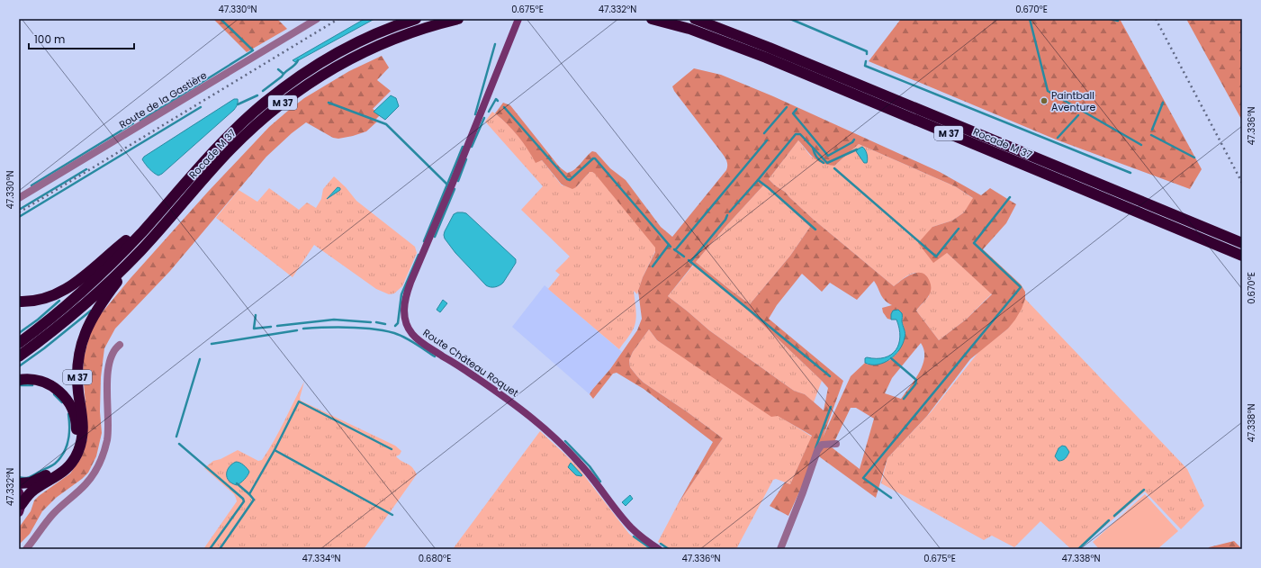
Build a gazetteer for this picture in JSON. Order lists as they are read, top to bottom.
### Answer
{
  "streets": {
    "highway": ["M 37", "Rocade M 37"],
    "street": ["Route de la Gastière", "Route Château Roquet"]
  },
  "crossings": [
    ["M 37", "Rocade M 37"]
  ],
  "places": ["Paintball Aventure"],
  "scale_bar": "100 m",
  "coordinates": [
    "47.330°N",
    "0.675°E",
    "47.332°N",
    "0.670°E",
    "47.336°N",
    "47.338°N",
    "47.334°N",
    "0.680°E"
  ]
}
